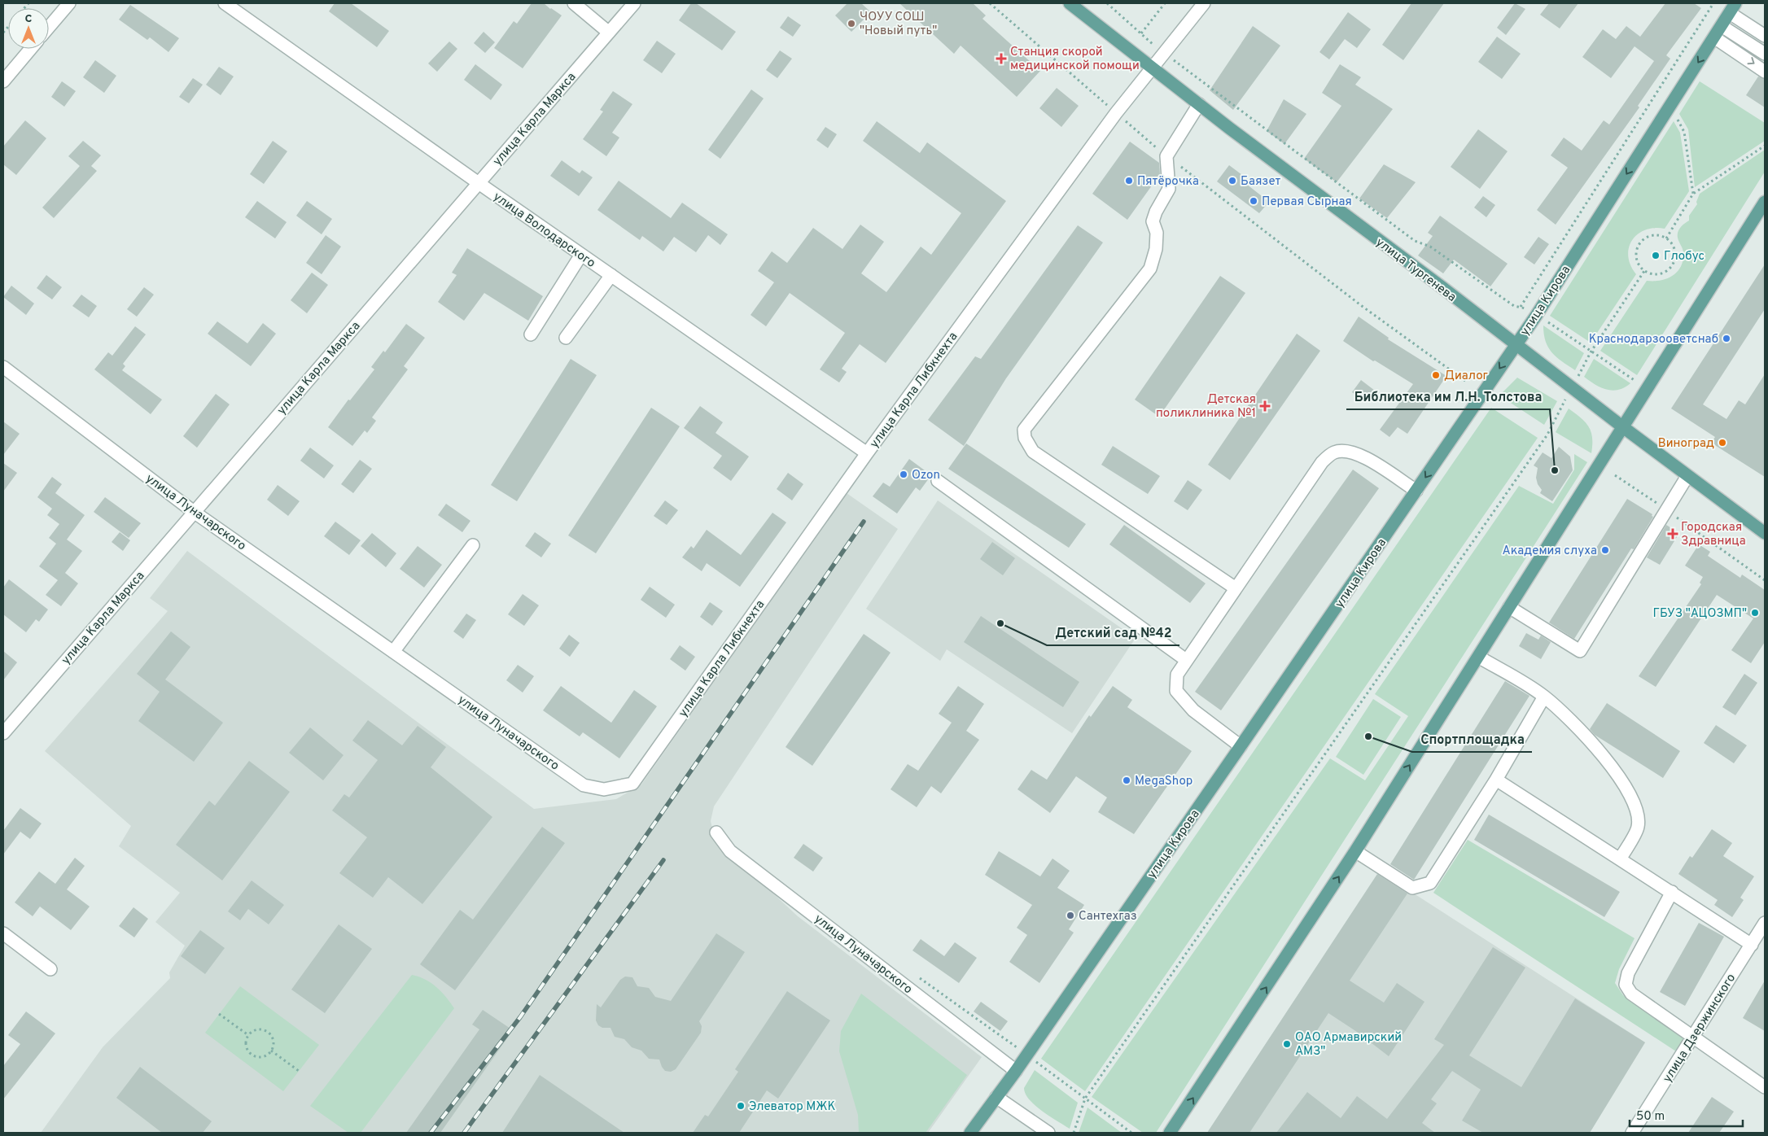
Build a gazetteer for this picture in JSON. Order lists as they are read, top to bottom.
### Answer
{
  "streets": {
    "main road": ["улица Тургенева", "улица Кирова"],
    "street": [
      "улица Карла Маркса",
      "улица Володарского",
      "улица Карла Либкнехта",
      "улица Луначарского",
      "улица Дзержинского"
    ]
  },
  "crossings": [
    ["улица Карла Маркса", "улица Володарского"],
    ["улица Карла Маркса", "улица Луначарского"],
    ["улица Володарского", "улица Карла Либкнехта"],
    ["улица Тургенева", "улица Кирова"],
    ["улица Тургенева", "улица Карла Либкнехта"],
    ["улица Кирова", "улица Луначарского"],
    ["улица Карла Либкнехта", "улица Луначарского"]
  ],
  "one_way": ["улица Кирова"],
  "places": {
    "other": [
      "ЧОУУ СОШ \"Новый путь\"",
      "Пятёрочка",
      "Баязет",
      "Первая Сырная",
      "Глобус",
      "Краснодарзооветснаб",
      "Диалог",
      "Виноград",
      "Библиотека им Л.Н. Толстова",
      "Ozon",
      "Академия слуха",
      "ГБУЗ \"АЦОЗМП\"",
      "Детский сад №42",
      "Спортплощадка",
      "MegaShop",
      "Сантехгаз",
      "ОАО Армавирский АМЗ\"",
      "Элеватор МЖК"
    ],
    "health": ["Станция скорой медицинской помощи", "Детская поликлиника №1", "Городская Здравница"]
  },
  "scale_bar": "50 m",
  "north": "top"
}
